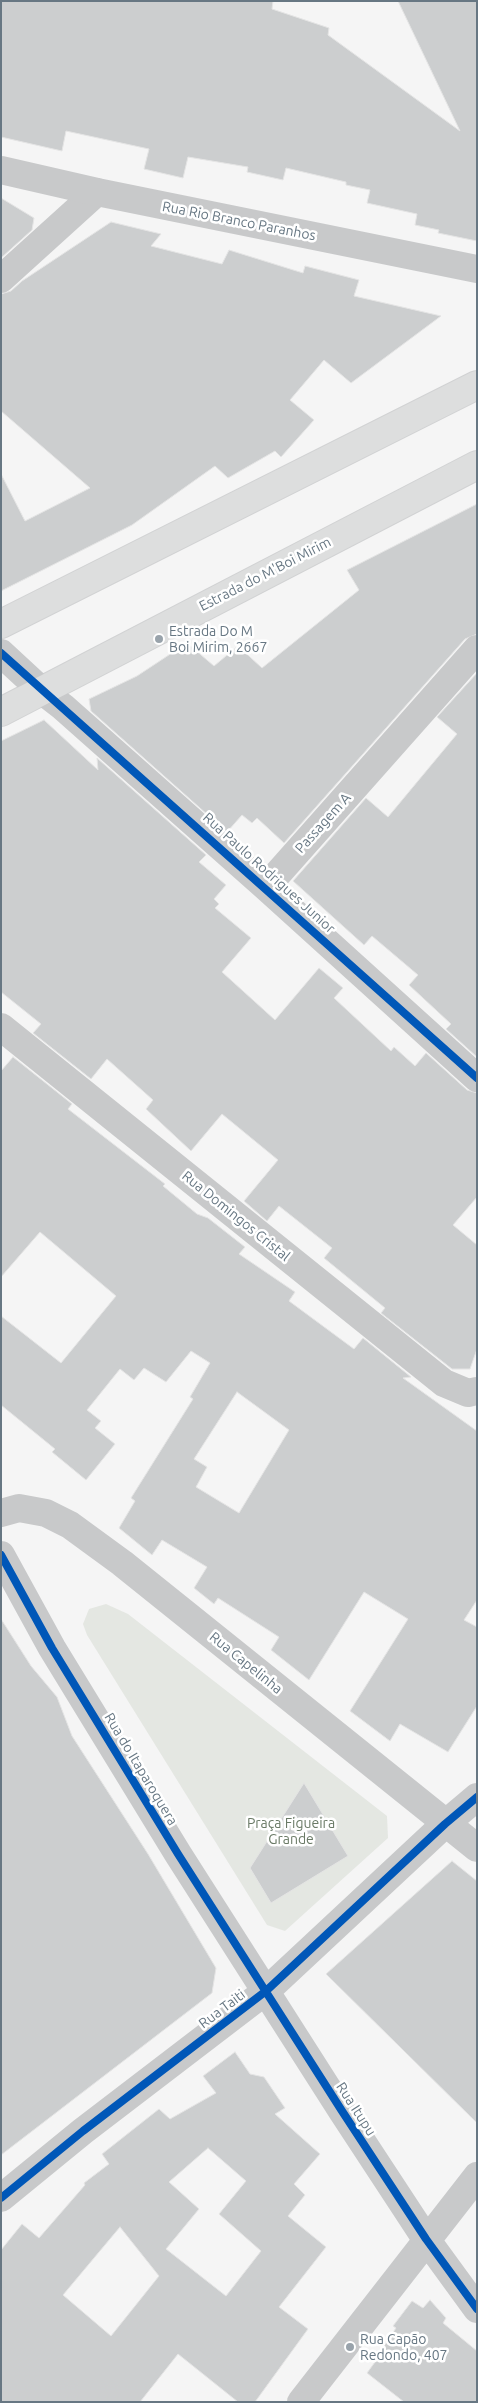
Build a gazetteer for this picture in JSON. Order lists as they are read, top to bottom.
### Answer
{
  "streets": {
    "main road": ["Estrada do M'Boi Mirim"],
    "street": [
      "Rua Rio Branco Paranhos",
      "Passagem A",
      "Rua Paulo Rodrigues Junior",
      "Rua Domingos Cristal",
      "Rua Capelinha",
      "Rua do Itaparoquera",
      "Rua Taiti",
      "Rua Itupu"
    ]
  },
  "crossings": [
    ["Estrada do M'Boi Mirim", "Rua Paulo Rodrigues Junior"],
    ["Passagem A", "Rua Paulo Rodrigues Junior"],
    ["Rua Capelinha", "Rua Taiti"],
    ["Rua do Itaparoquera", "Rua Taiti"],
    ["Rua do Itaparoquera", "Rua Itupu"],
    ["Rua Taiti", "Rua Itupu"]
  ],
  "parks": ["Praça Figueira Grande"],
  "places": ["Estrada Do M Boi Mirim, 2667", "Rua Capão Redondo, 407"]
}
